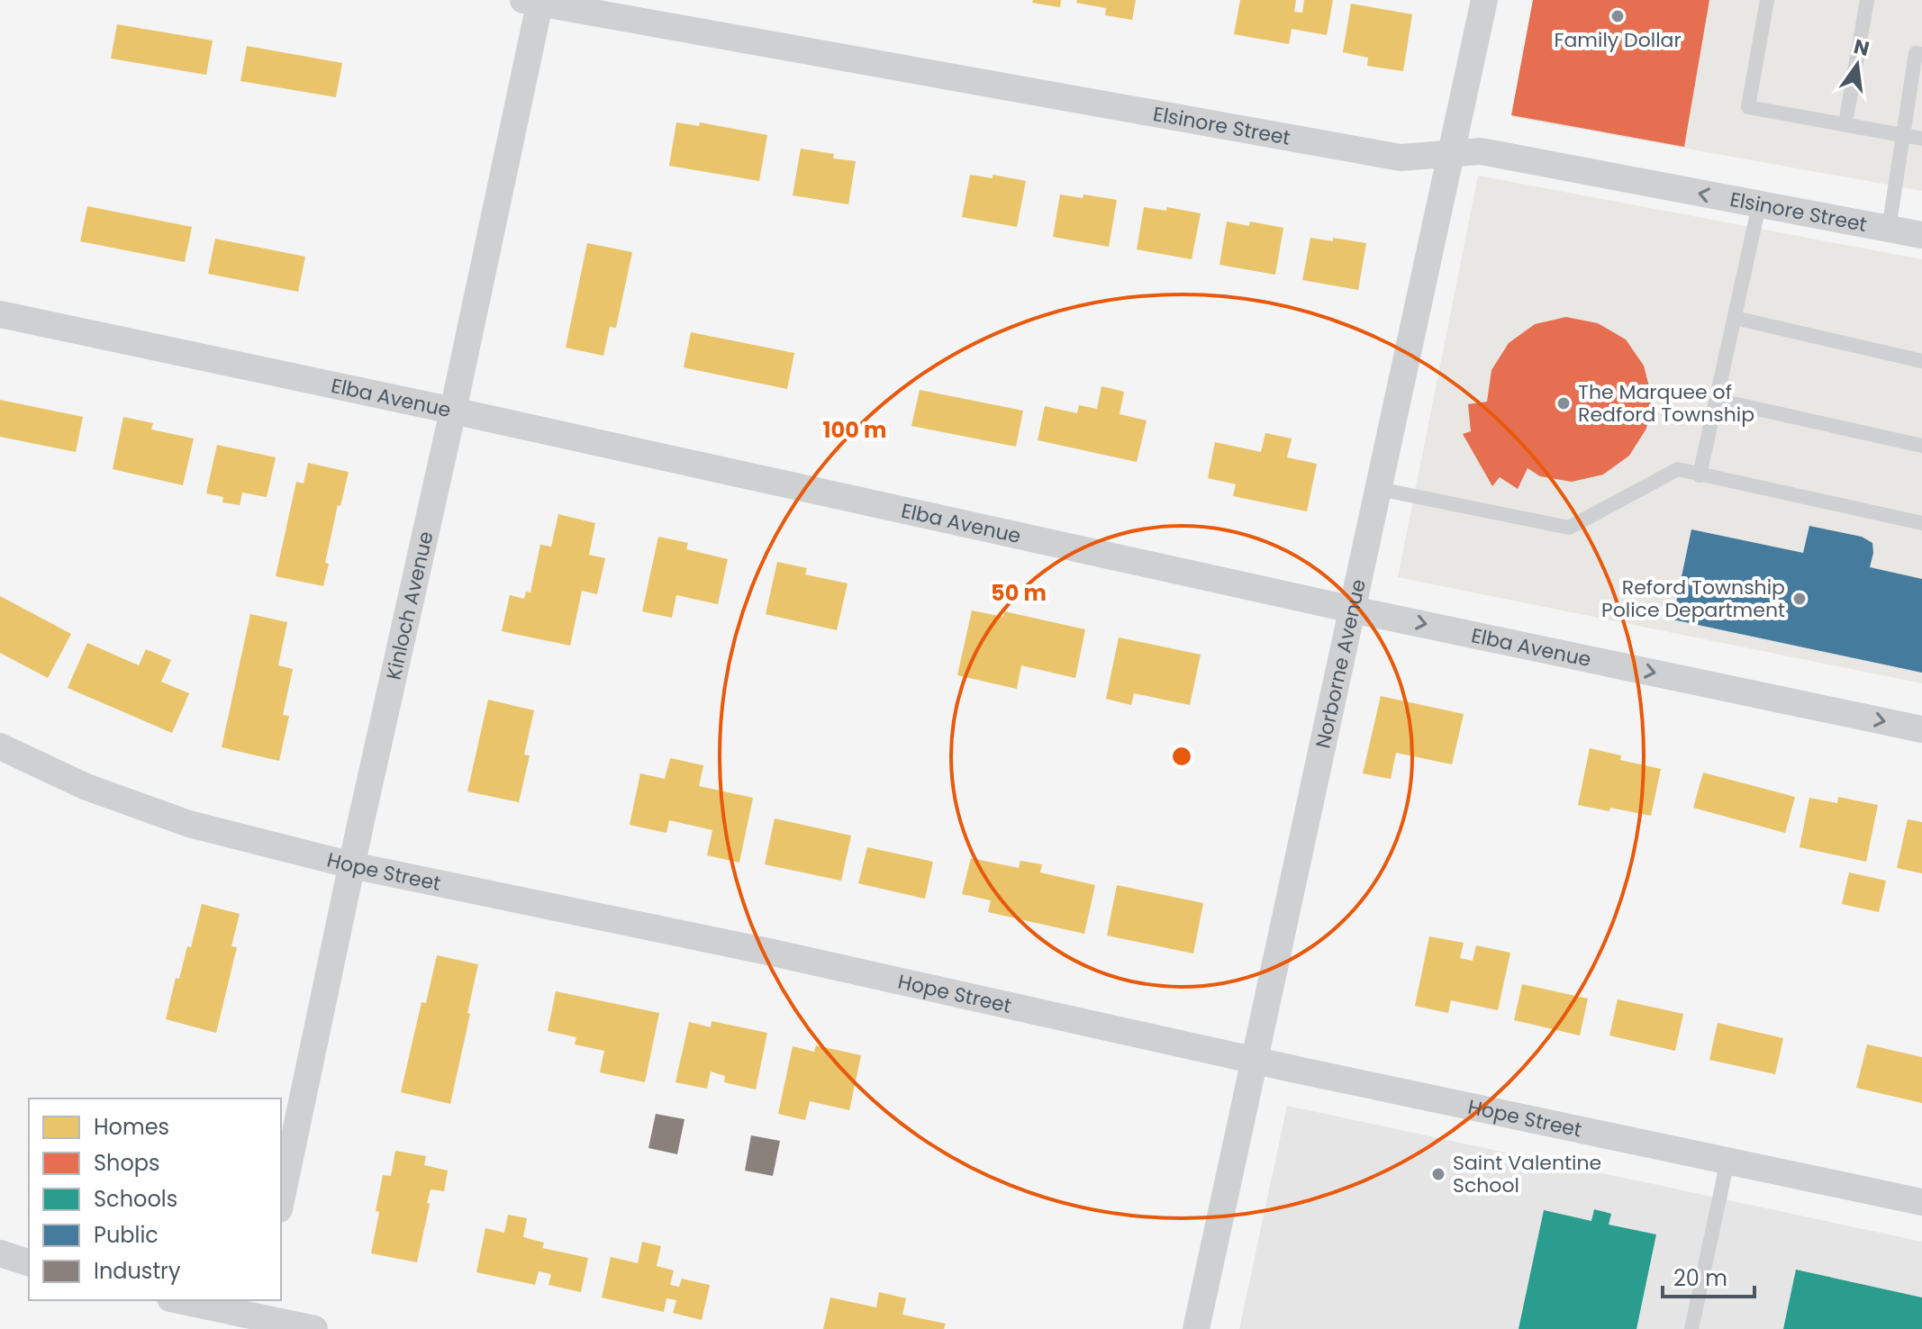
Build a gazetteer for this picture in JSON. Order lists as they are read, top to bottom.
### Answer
{
  "streets": {
    "street": [
      "Elsinore Street",
      "Elba Avenue",
      "Kinloch Avenue",
      "Norborne Avenue",
      "Hope Street"
    ]
  },
  "crossings": [
    ["Elsinore Street", "Kinloch Avenue"],
    ["Elsinore Street", "Norborne Avenue"],
    ["Elba Avenue", "Kinloch Avenue"],
    ["Elba Avenue", "Norborne Avenue"],
    ["Kinloch Avenue", "Hope Street"],
    ["Norborne Avenue", "Hope Street"]
  ],
  "places": [
    "Family Dollar",
    "The Marquee of Redford Township",
    "Reford Township Police Department",
    "Saint Valentine School"
  ],
  "legend": [
    "Homes",
    "Shops",
    "Schools",
    "Public",
    "Industry"
  ],
  "scale_bar": "20 m",
  "north": "top",
  "rings": ["100 m", "50 m"]
}
